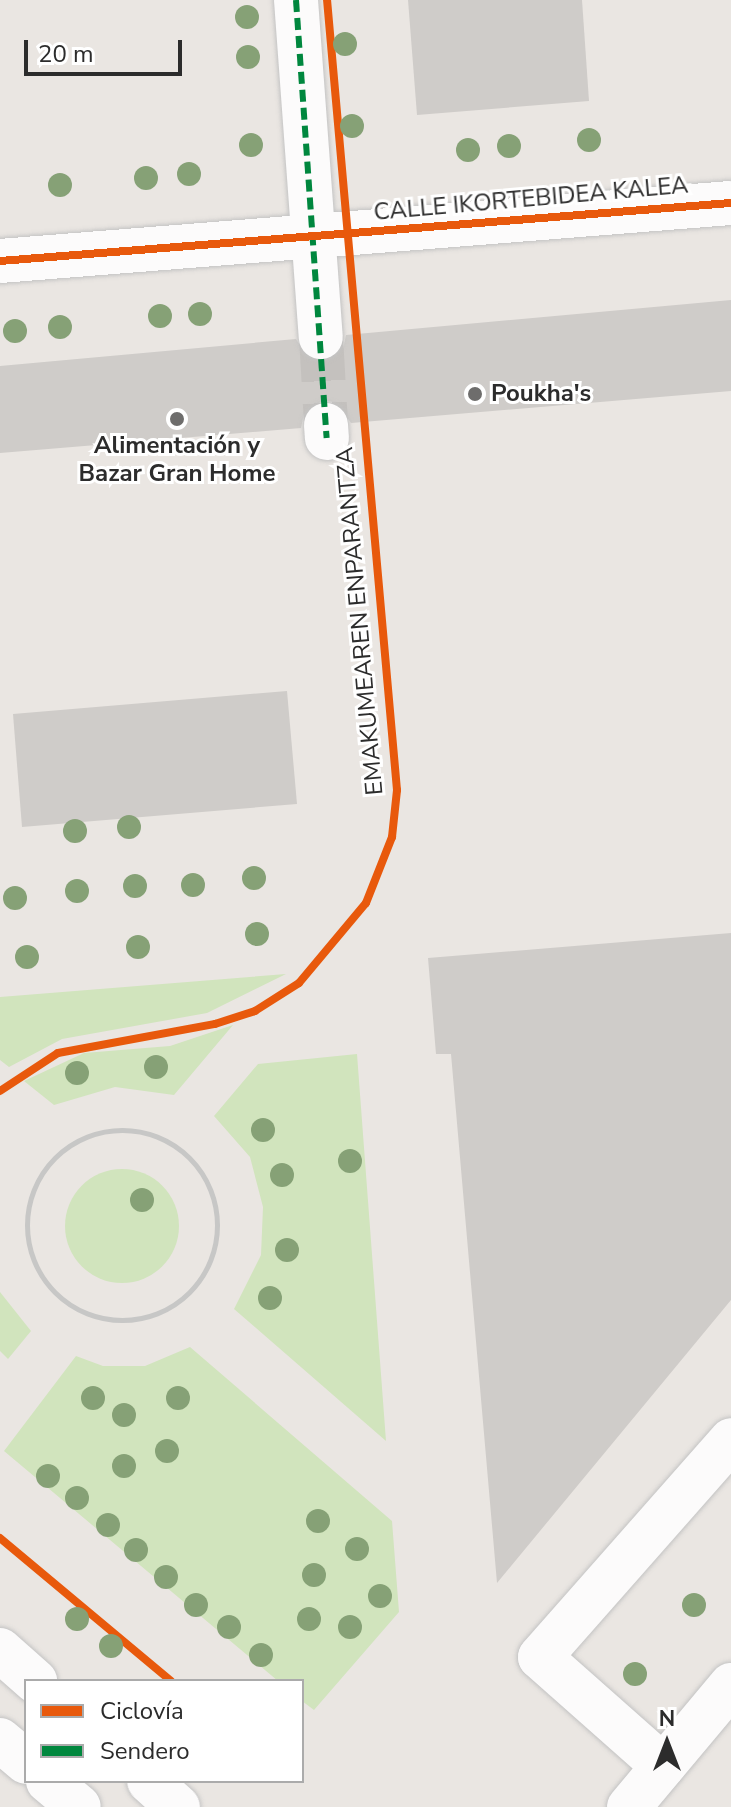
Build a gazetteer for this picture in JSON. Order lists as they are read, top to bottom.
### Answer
{
  "streets": {
    "street": ["CALLE IKORTEBIDEA KALEA"],
    "cycle path": ["EMAKUMEAREN ENPARANTZA"]
  },
  "places": ["Poukha's", "Alimentación y Bazar Gran Home"],
  "legend": ["Ciclovía", "Sendero"],
  "scale_bar": "20 m",
  "north": "top"
}
